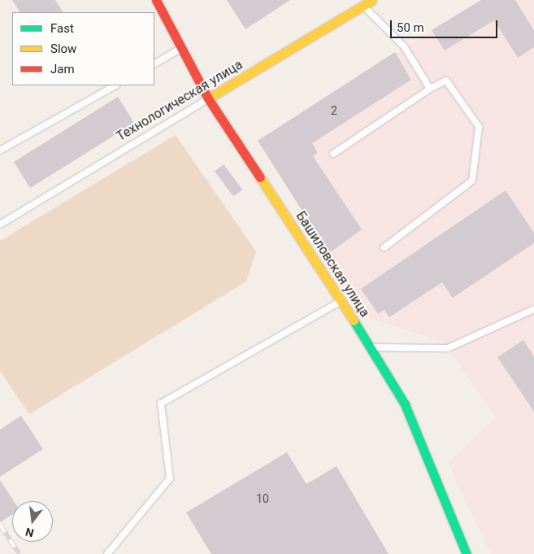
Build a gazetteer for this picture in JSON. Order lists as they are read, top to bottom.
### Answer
{
  "streets": {
    "street": ["Технологическая улица", "Башиловская улица"]
  },
  "crossings": [
    ["Технологическая улица", "Башиловская улица"]
  ],
  "house_numbers": ["2", "10"],
  "legend": ["Fast", "Slow", "Jam"],
  "scale_bar": "50 m",
  "north": "bottom"
}
